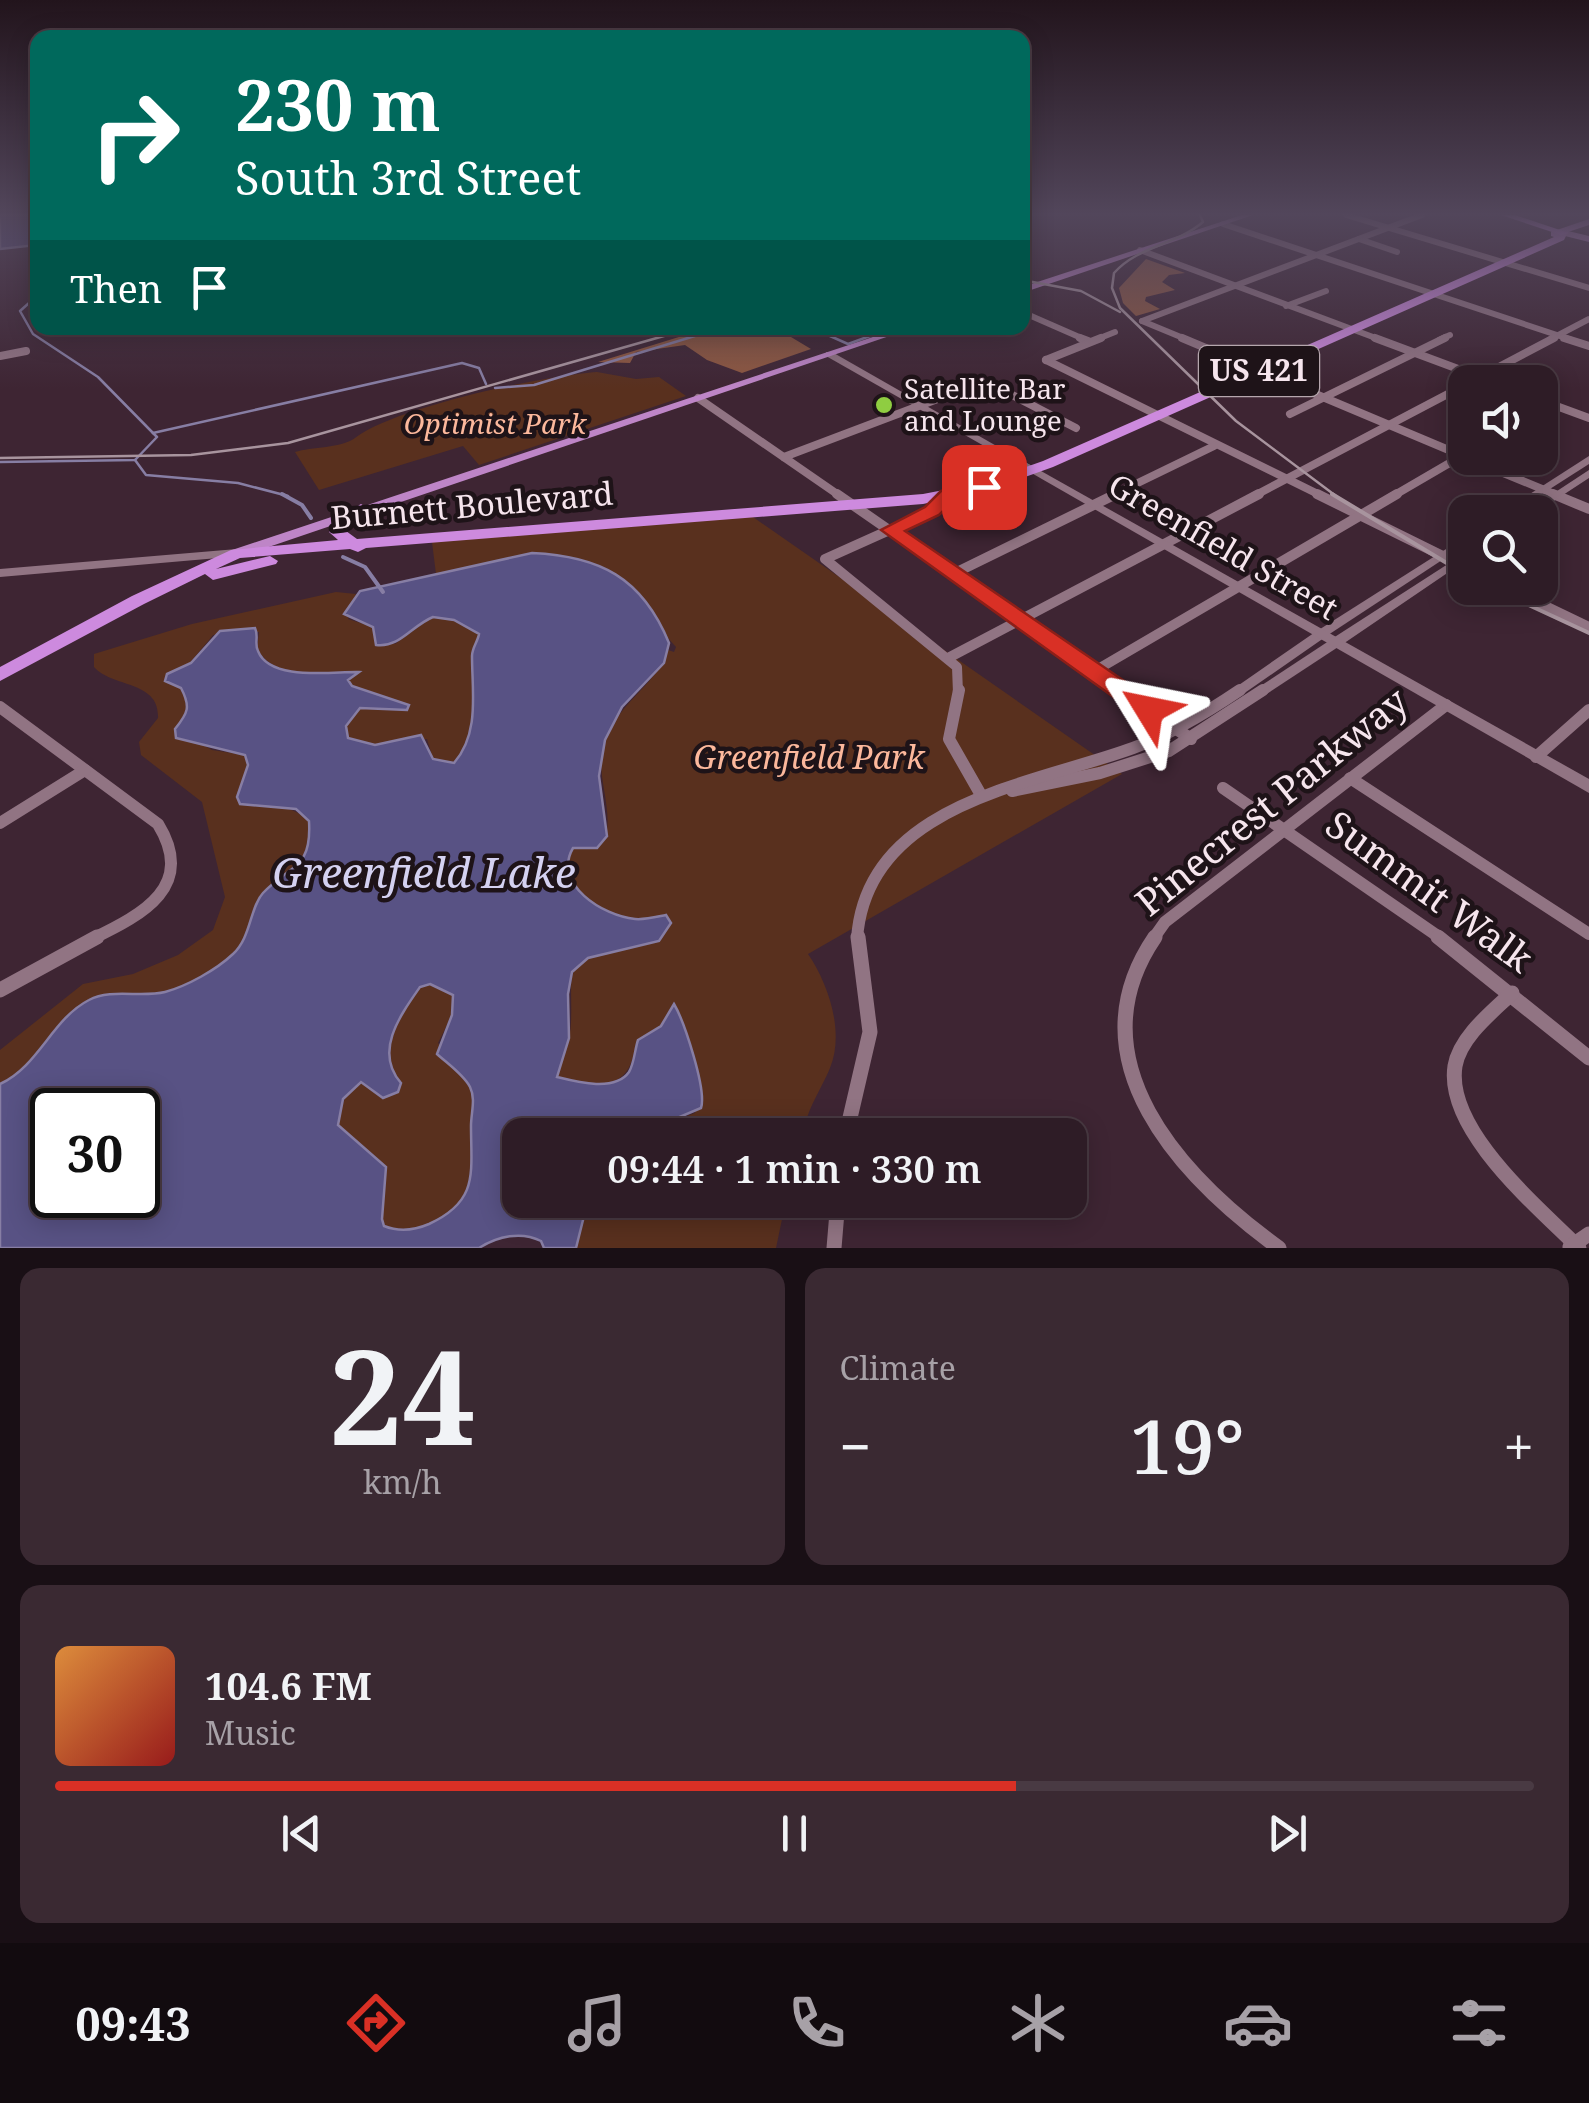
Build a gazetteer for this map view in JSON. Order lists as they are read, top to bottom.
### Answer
{
  "streets": {
    "highway": ["US 421", "Burnett Boulevard"],
    "main road": ["Greenfield Street"],
    "street": ["Pinecrest Parkway", "Summit Walk"]
  },
  "crossings": [
    ["US 421", "Burnett Boulevard"],
    ["US 421", "Greenfield Street"],
    ["Greenfield Street", "Pinecrest Parkway"],
    ["Pinecrest Parkway", "Summit Walk"]
  ],
  "water": ["Greenfield Lake"],
  "parks": ["Optimist Park", "Greenfield Park"],
  "places": ["Satellite Bar and Lounge"],
  "page": {
    "turn": ["230 m", "South 3rd Street"],
    "then": "Then",
    "limit": "30",
    "trip": "09:44 · 1 min · 330 m",
    "tile": [
      ["24", "km/h"],
      "Climate"
    ],
    "heat": ["−", "19°", "+"],
    "song": ["104.6 FM", "Music"],
    "tabs": "09:43"
  }
}
